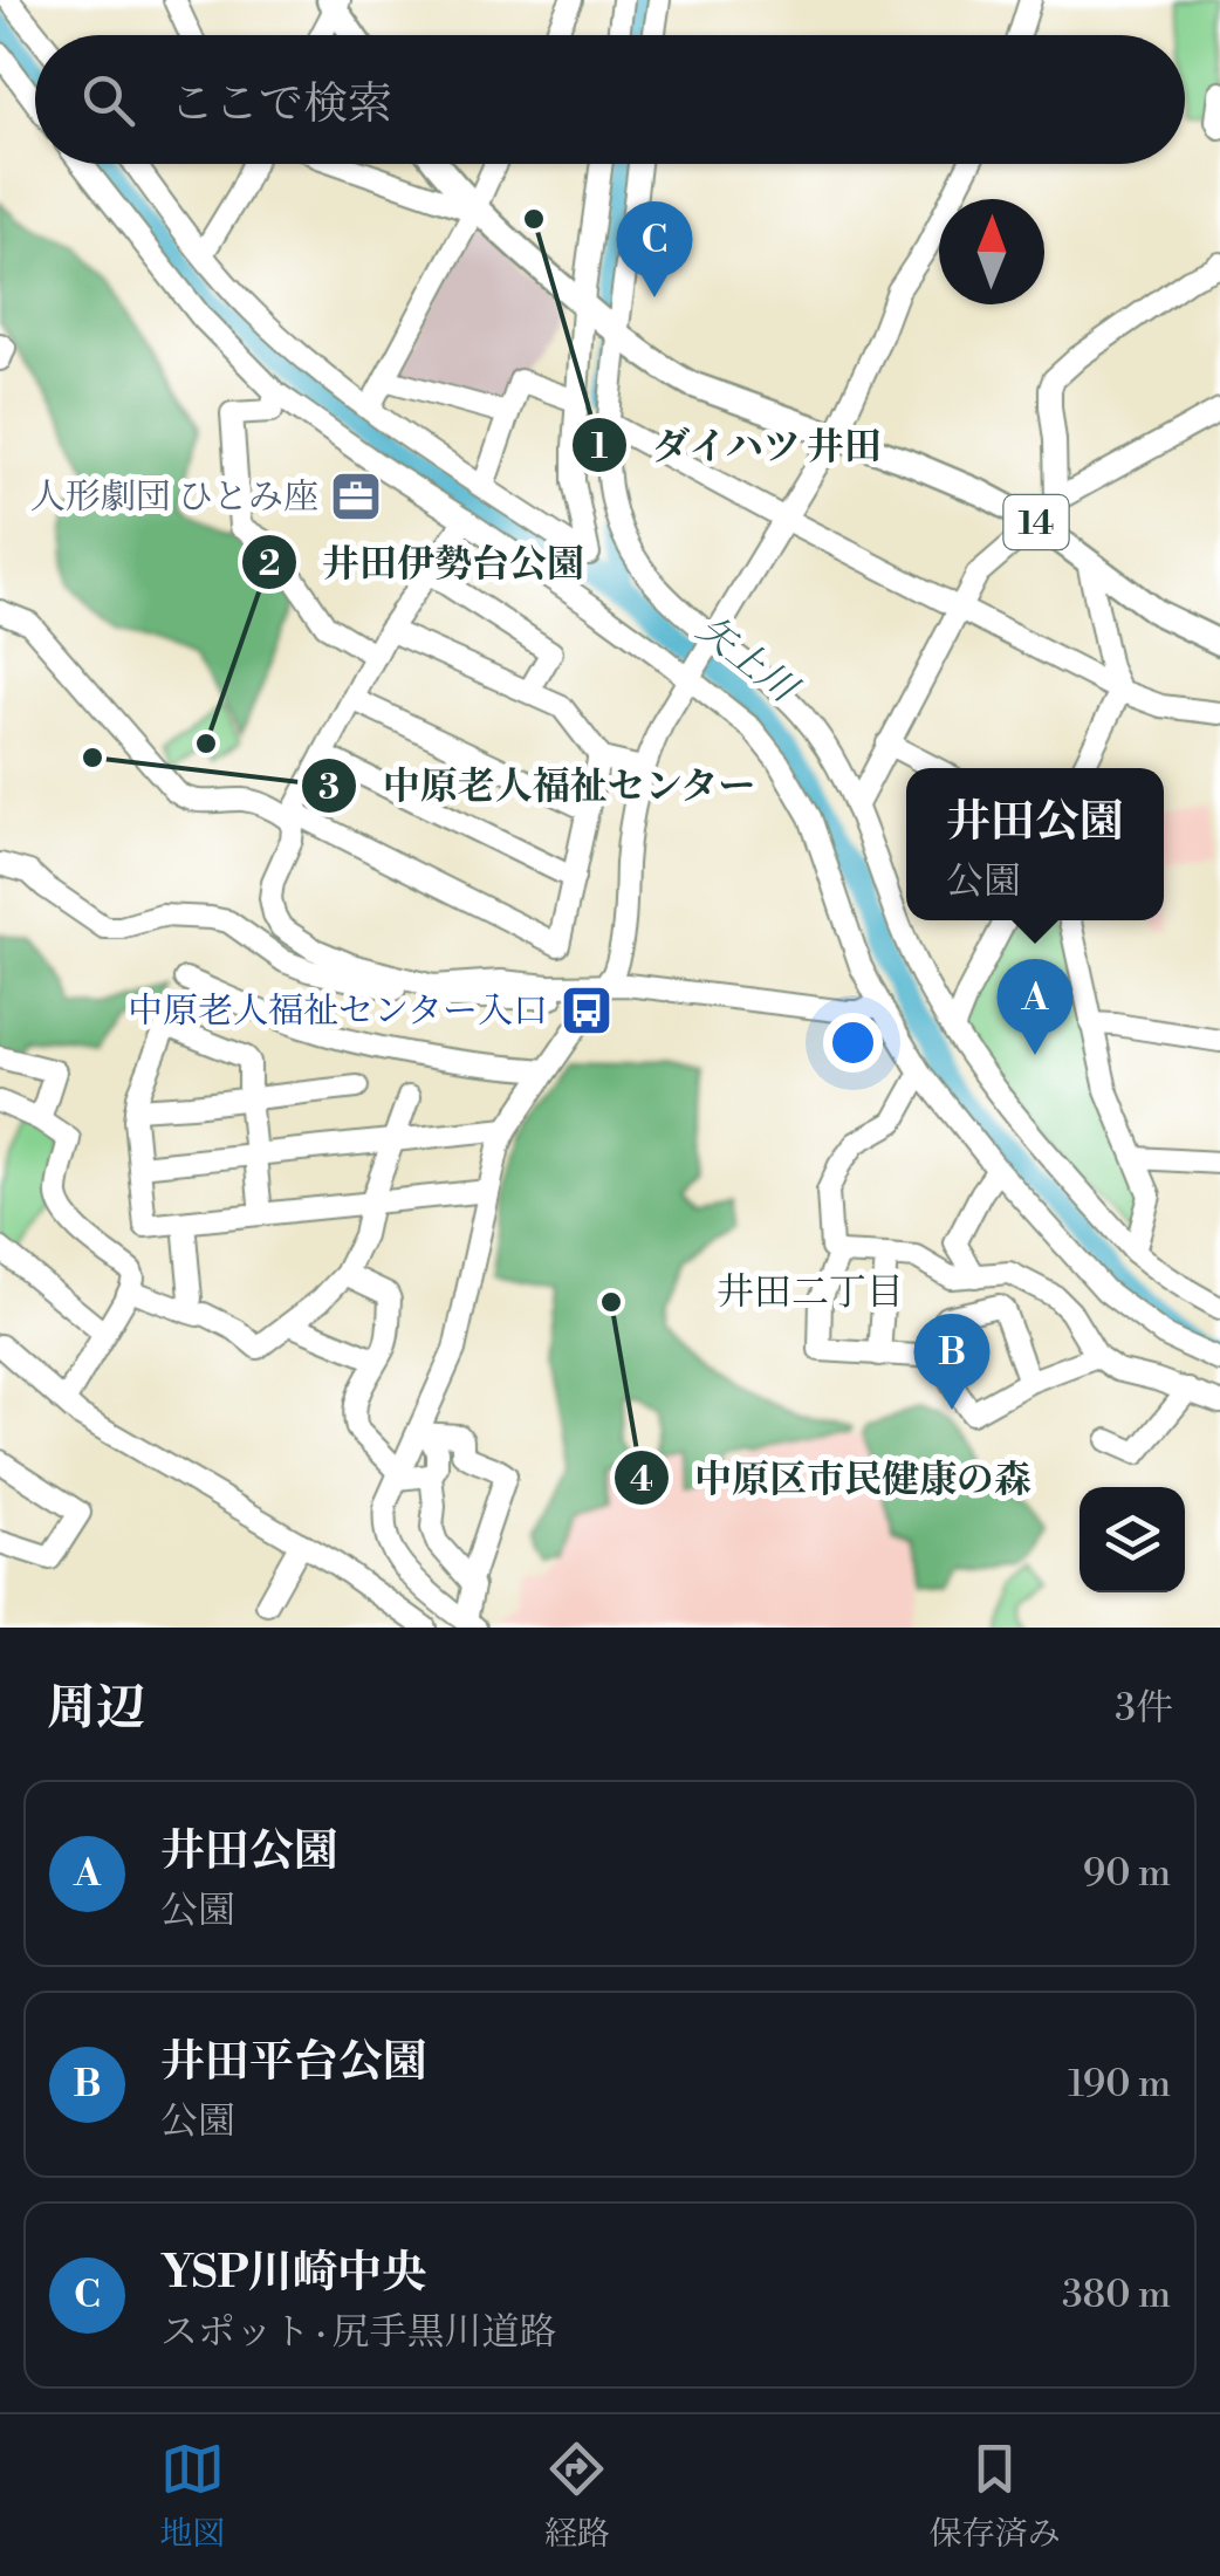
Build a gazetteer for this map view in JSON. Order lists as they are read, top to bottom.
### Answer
{
  "streets": {
    "main road": ["14"]
  },
  "districts": ["井田二丁目"],
  "water": ["矢上川"],
  "places": {
    "other": [
      "ダイハツ 井田",
      "井田伊勢台公園",
      "中原老人福祉センター",
      "中原区市民健康の森"
    ],
    "office": ["人形劇団 ひとみ座"],
    "bus stop": ["中原老人福祉センター入口"]
  },
  "north": "top",
  "page": {
    "search": "ここで検索",
    "pins": ["C", "A", "B"],
    "popup": ["井田公園", "公園"],
    "heading": ["周辺", "3件"],
    "list": [
      {
        "mark": "A",
        "name": "井田公園",
        "note": "公園",
        "value": "90 m"
      },
      {
        "mark": "B",
        "name": "井田平台公園",
        "note": "公園",
        "value": "190 m"
      },
      {
        "mark": "C",
        "name": "YSP川崎中央",
        "note": "スポット · 尻手黒川道路",
        "value": "380 m"
      }
    ],
    "nav": ["地図", "経路", "保存済み"]
  }
}
